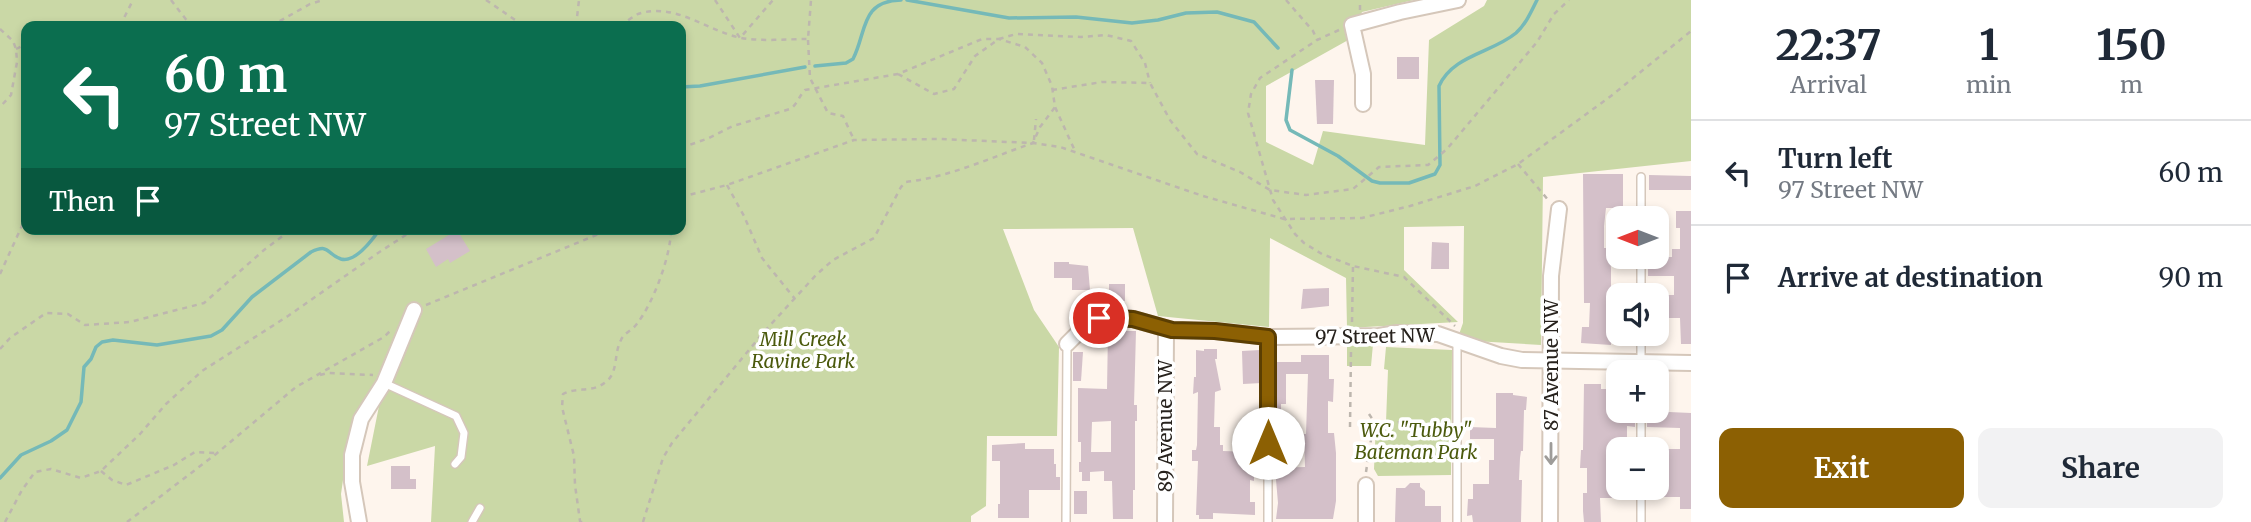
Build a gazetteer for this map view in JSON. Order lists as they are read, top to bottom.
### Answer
{
  "streets": {
    "street": ["97 Street NW", "87 Avenue NW", "89 Avenue NW"]
  },
  "crossings": [
    ["97 Street NW", "87 Avenue NW"],
    ["97 Street NW", "89 Avenue NW"]
  ],
  "one_way": ["87 Avenue NW"],
  "parks": ["Mill Creek Ravine Park", "W.C. \"Tubby\" Bateman Park"],
  "north": "left",
  "page": {
    "eta": [
      "22:37",
      "Arrival",
      "1",
      "min",
      "150",
      "m"
    ],
    "turn": ["60 m", "97 Street NW"],
    "list": [
      {
        "name": "Turn left",
        "note": "97 Street NW",
        "value": "60 m"
      },
      {
        "name": "Arrive at destination",
        "value": "90 m"
      }
    ],
    "then": "Then",
    "map_buttons": ["+", "−"],
    "buttons": ["Exit", "Share"]
  }
}
